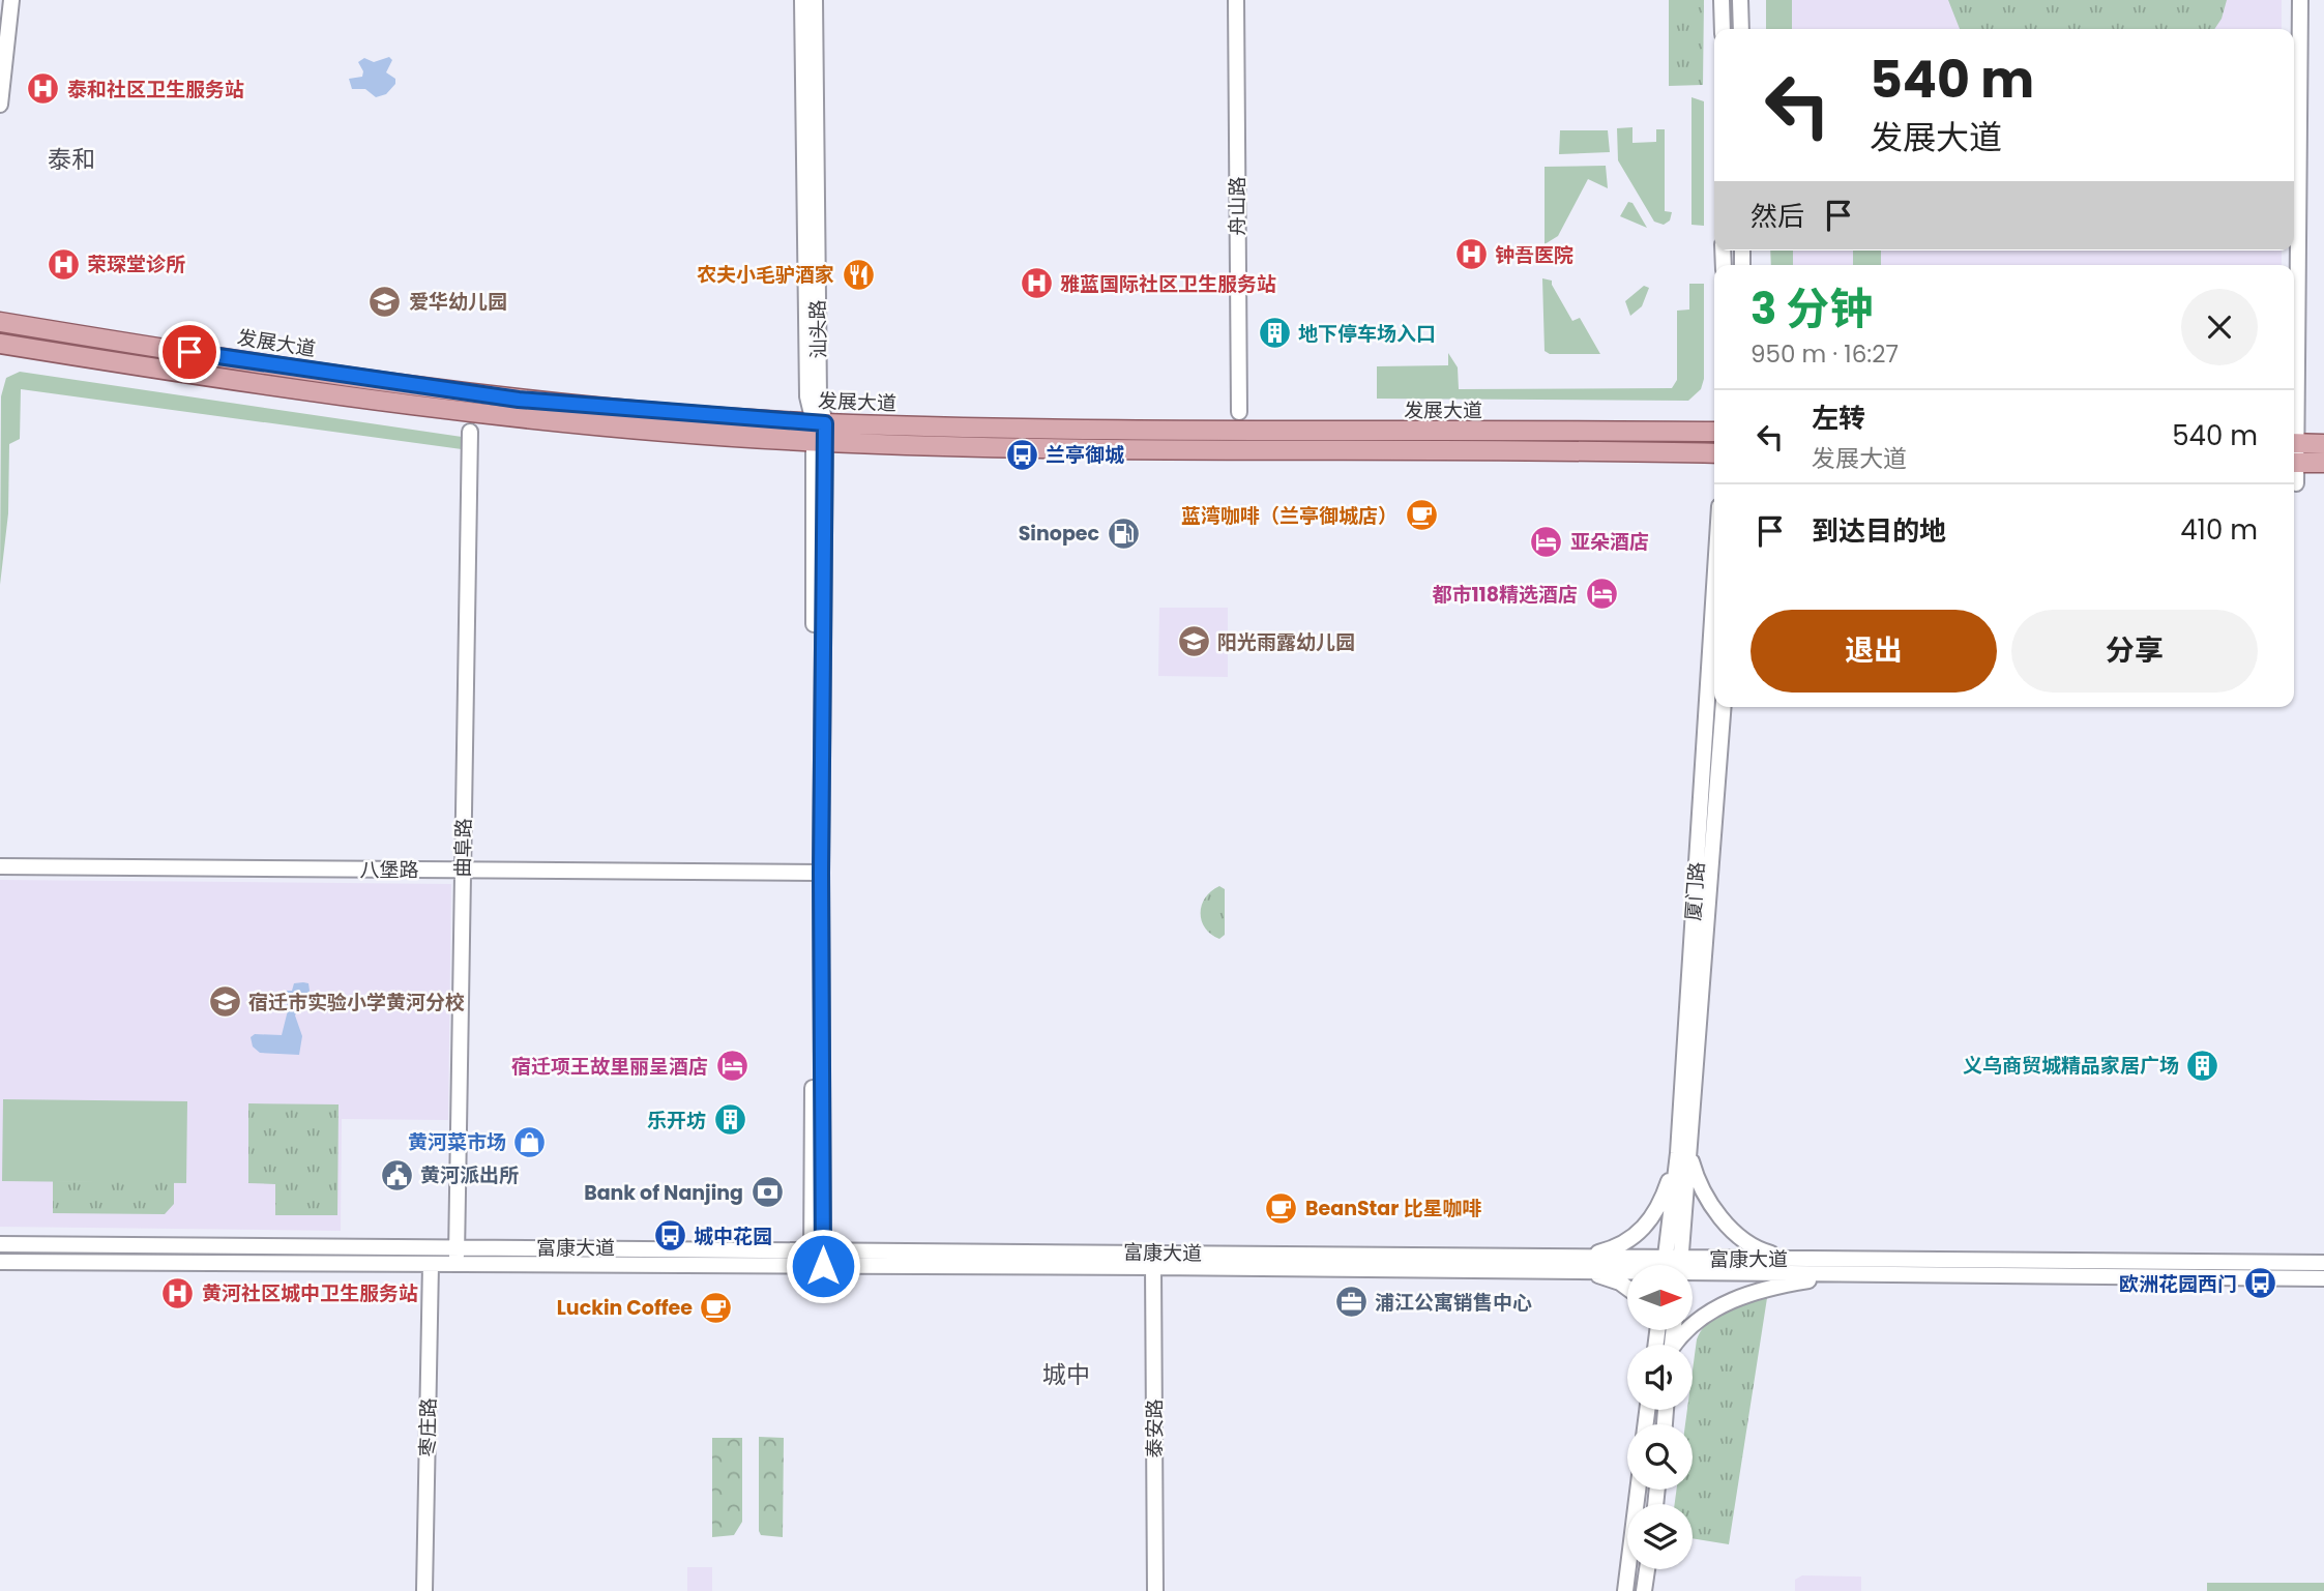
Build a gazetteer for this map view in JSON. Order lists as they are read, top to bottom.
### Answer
{
  "streets": {
    "main road": ["发展大道"],
    "street": [
      "舟山路",
      "汕头路",
      "曲阜路",
      "八堡路",
      "厦门路",
      "富康大道",
      "枣庄路",
      "泰安路"
    ]
  },
  "crossings": [
    ["汕头路", "发展大道"],
    ["汕头路", "八堡路"],
    ["汕头路", "富康大道"],
    ["曲阜路", "八堡路"],
    ["曲阜路", "富康大道"],
    ["富康大道", "枣庄路"],
    ["富康大道", "泰安路"]
  ],
  "districts": ["泰和", "城中"],
  "places": {
    "hospital": [
      "泰和社区卫生服务站",
      "钟吾医院",
      "荣琛堂诊所",
      "雅蓝国际社区卫生服务站",
      "黄河社区城中卫生服务站"
    ],
    "restaurant": ["农夫小毛驴酒家"],
    "school or university": ["爱华幼儿园", "阳光雨露幼儿园", "宿迁市实验小学黄河分校"],
    "building": ["地下停车场入口", "义乌商贸城精品家居广场", "乐开坊"],
    "bus stop": ["兰亭御城", "城中花园", "欧洲花园西门"],
    "cafe": ["蓝湾咖啡（兰亭御城店）", "BeanStar 比星咖啡", "Luckin Coffee"],
    "fuel station": ["Sinopec"],
    "hotel": ["亚朵酒店", "都市118精选酒店", "宿迁项王故里丽呈酒店"],
    "shop": ["黄河菜市场"],
    "public building": ["黄河派出所"],
    "bank": ["Bank of Nanjing"],
    "office": ["浦江公寓销售中心"]
  },
  "north": "right",
  "page": {
    "turn": ["540 m", "发展大道"],
    "then": "然后",
    "heading": ["3 分钟", "950 m · 16:27"],
    "list": [
      {
        "name": "左转",
        "note": "发展大道",
        "value": "540 m"
      },
      {
        "name": "到达目的地",
        "value": "410 m"
      }
    ],
    "buttons": ["退出", "分享"]
  }
}
